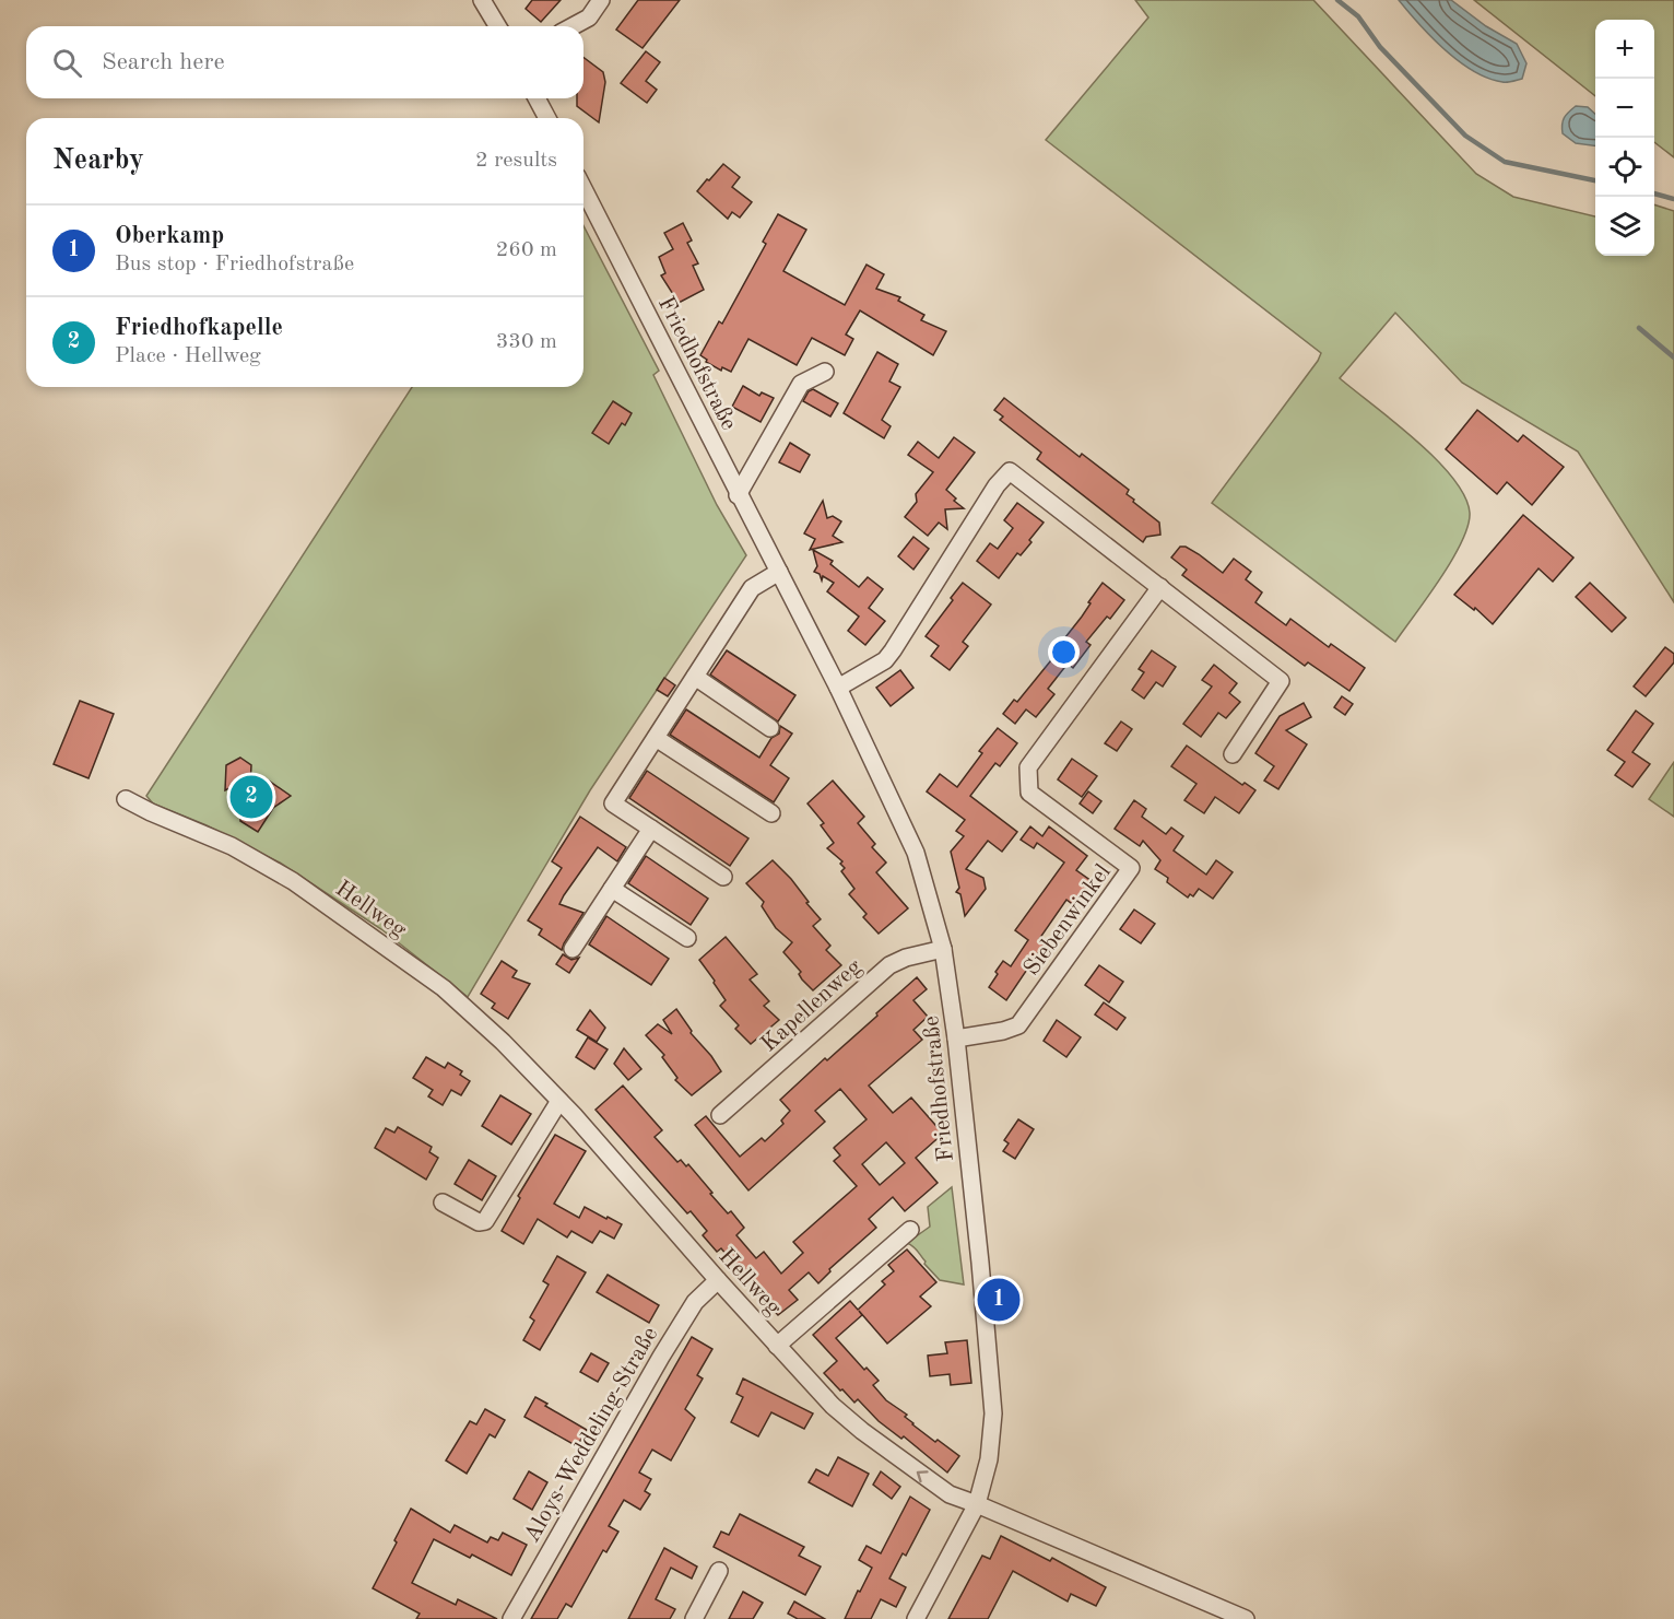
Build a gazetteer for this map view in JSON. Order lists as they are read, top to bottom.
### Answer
{
  "streets": {
    "street": [
      "Friedhofstraße",
      "Hellweg",
      "Siebenwinkel",
      "Kapellenweg",
      "Aloys-Weddeling-Straße"
    ]
  },
  "crossings": [
    ["Friedhofstraße", "Hellweg"],
    ["Friedhofstraße", "Siebenwinkel"],
    ["Friedhofstraße", "Kapellenweg"],
    ["Hellweg", "Aloys-Weddeling-Straße"]
  ],
  "page": {
    "map_buttons": ["+", "−"],
    "search": "Search here",
    "heading": ["Nearby", "2 results"],
    "list": [
      {
        "mark": "1",
        "name": "Oberkamp",
        "note": "Bus stop · Friedhofstraße",
        "value": "260 m"
      },
      {
        "mark": "2",
        "name": "Friedhofkapelle",
        "note": "Place · Hellweg",
        "value": "330 m"
      }
    ],
    "pins": ["2", "1"]
  }
}
